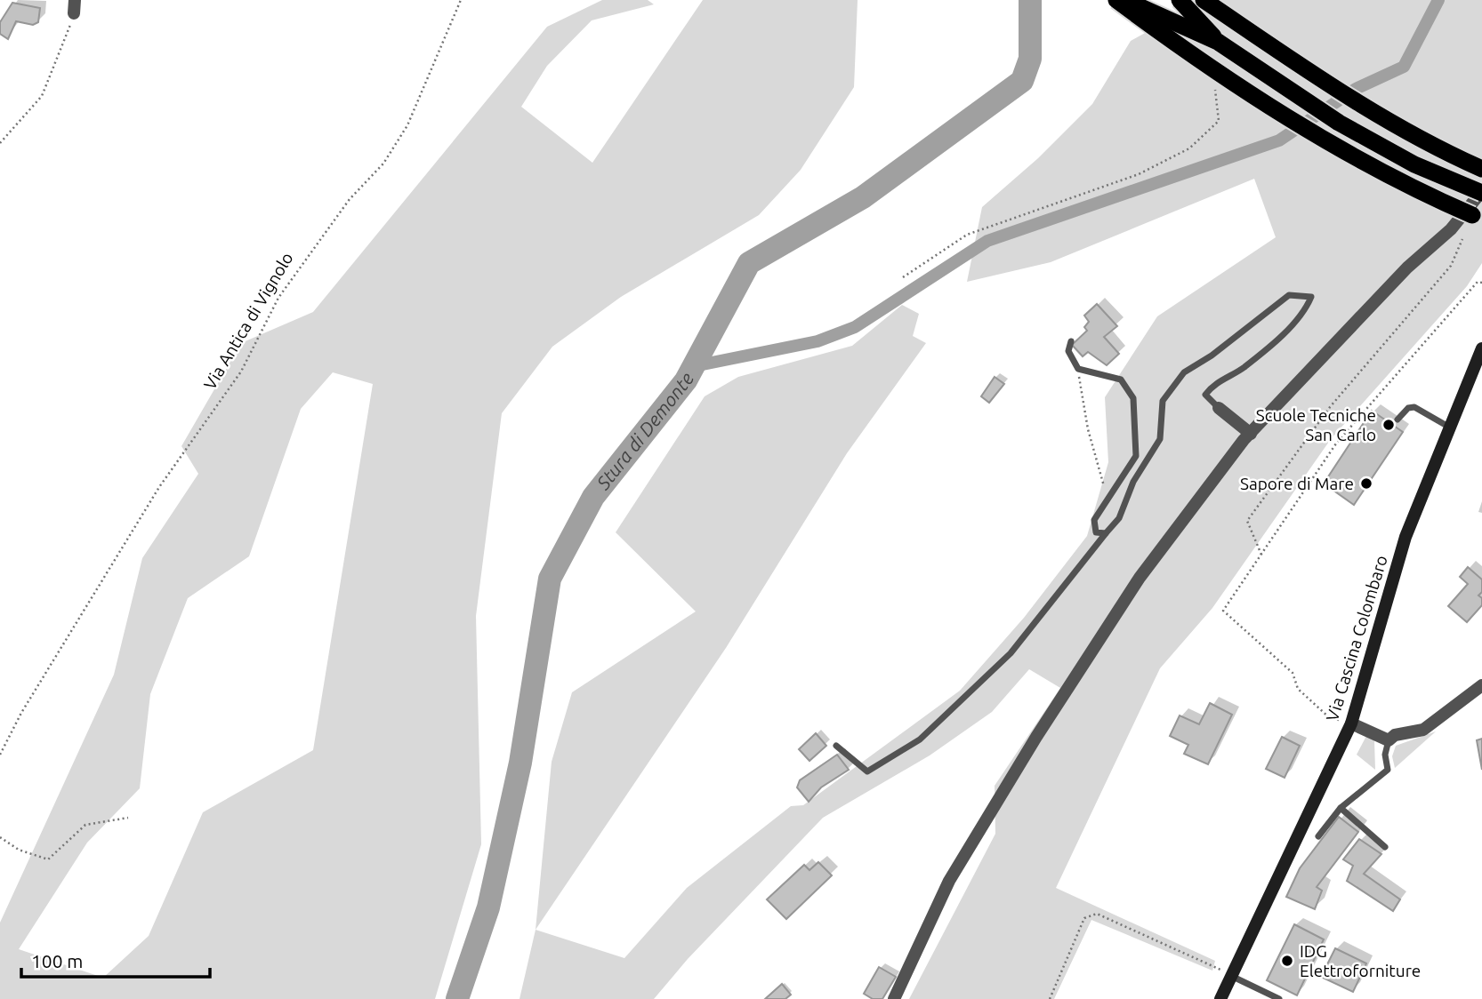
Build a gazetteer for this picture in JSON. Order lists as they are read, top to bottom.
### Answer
{
  "streets": {
    "main road": ["Via Cascina Colombaro"],
    "path": ["Via Antica di Vignolo"]
  },
  "water": ["Stura di Demonte"],
  "places": ["Scuole Tecniche San Carlo", "Sapore di Mare", "IDG Elettroforniture"],
  "scale_bar": "100 m"
}
